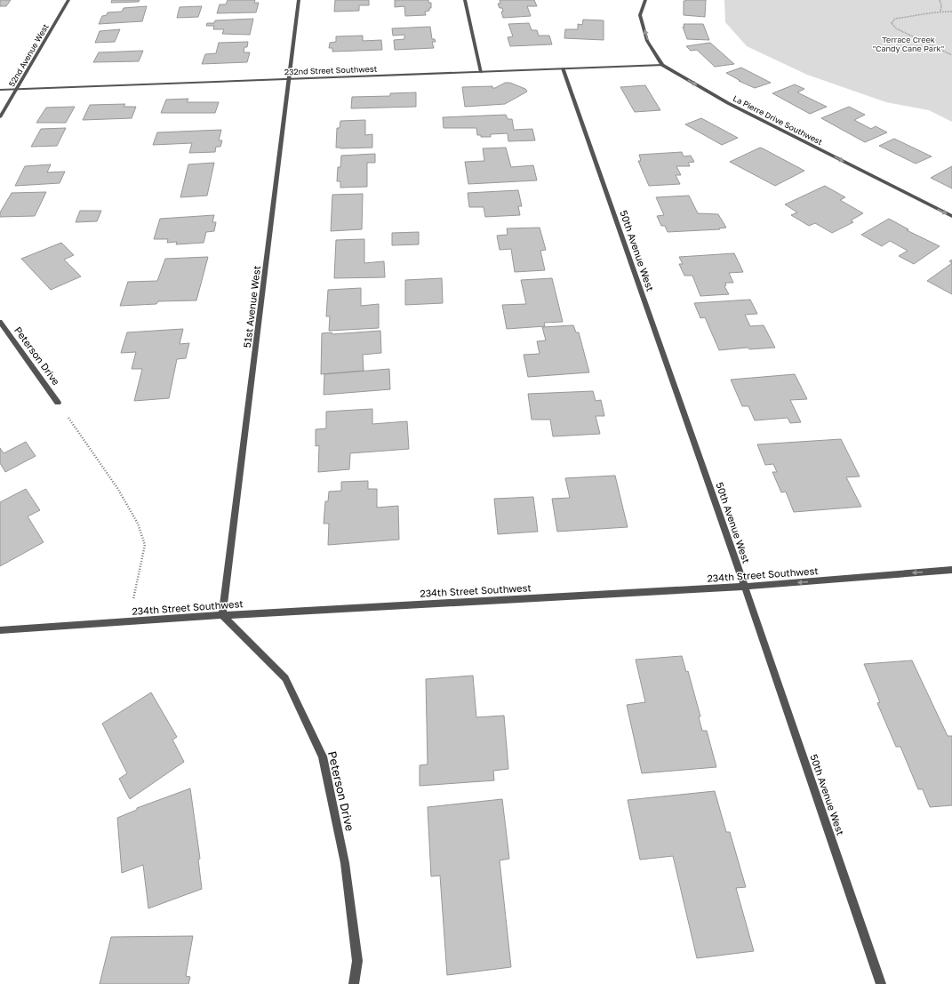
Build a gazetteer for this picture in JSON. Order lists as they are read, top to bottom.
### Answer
{
  "streets": {
    "street": [
      "52nd Avenue West",
      "232nd Street Southwest",
      "La Pierre Drive Southwest",
      "50th Avenue West",
      "51st Avenue West",
      "Peterson Drive",
      "234th Street Southwest"
    ]
  },
  "crossings": [
    ["52nd Avenue West", "232nd Street Southwest"],
    ["232nd Street Southwest", "La Pierre Drive Southwest"],
    ["232nd Street Southwest", "50th Avenue West"],
    ["232nd Street Southwest", "51st Avenue West"],
    ["50th Avenue West", "234th Street Southwest"],
    ["51st Avenue West", "Peterson Drive"],
    ["51st Avenue West", "234th Street Southwest"],
    ["Peterson Drive", "234th Street Southwest"]
  ],
  "parks": ["Terrace Creek \"Candy Cane Park\""]
}
